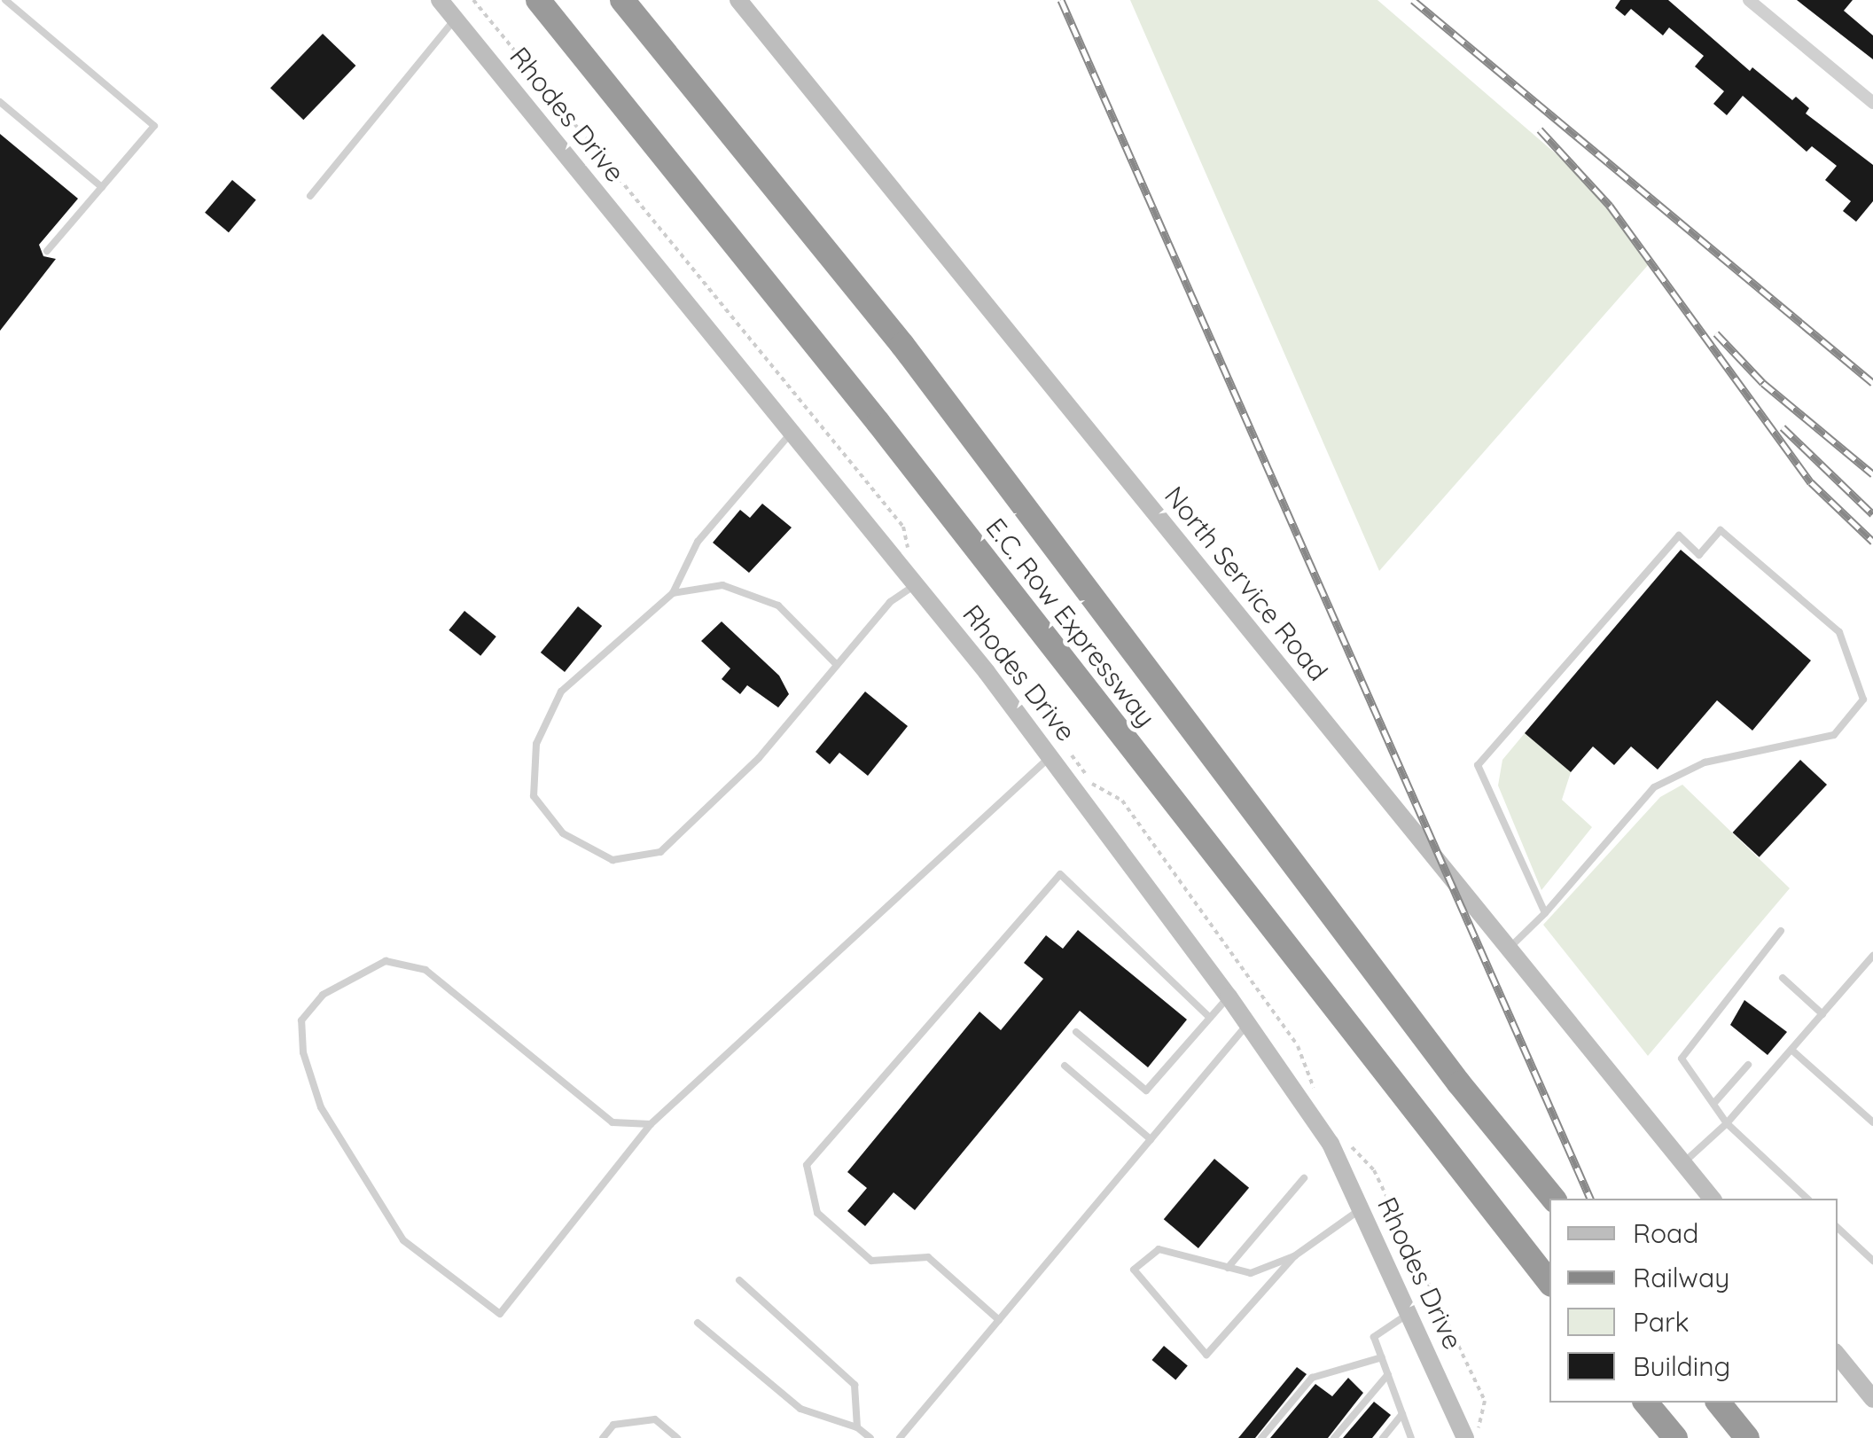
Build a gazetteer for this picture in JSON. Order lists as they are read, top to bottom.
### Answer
{
  "streets": {
    "highway": ["E.C. Row Expressway"],
    "street": ["Rhodes Drive", "North Service Road"]
  },
  "legend": [
    "Road",
    "Railway",
    "Park",
    "Building"
  ]
}
